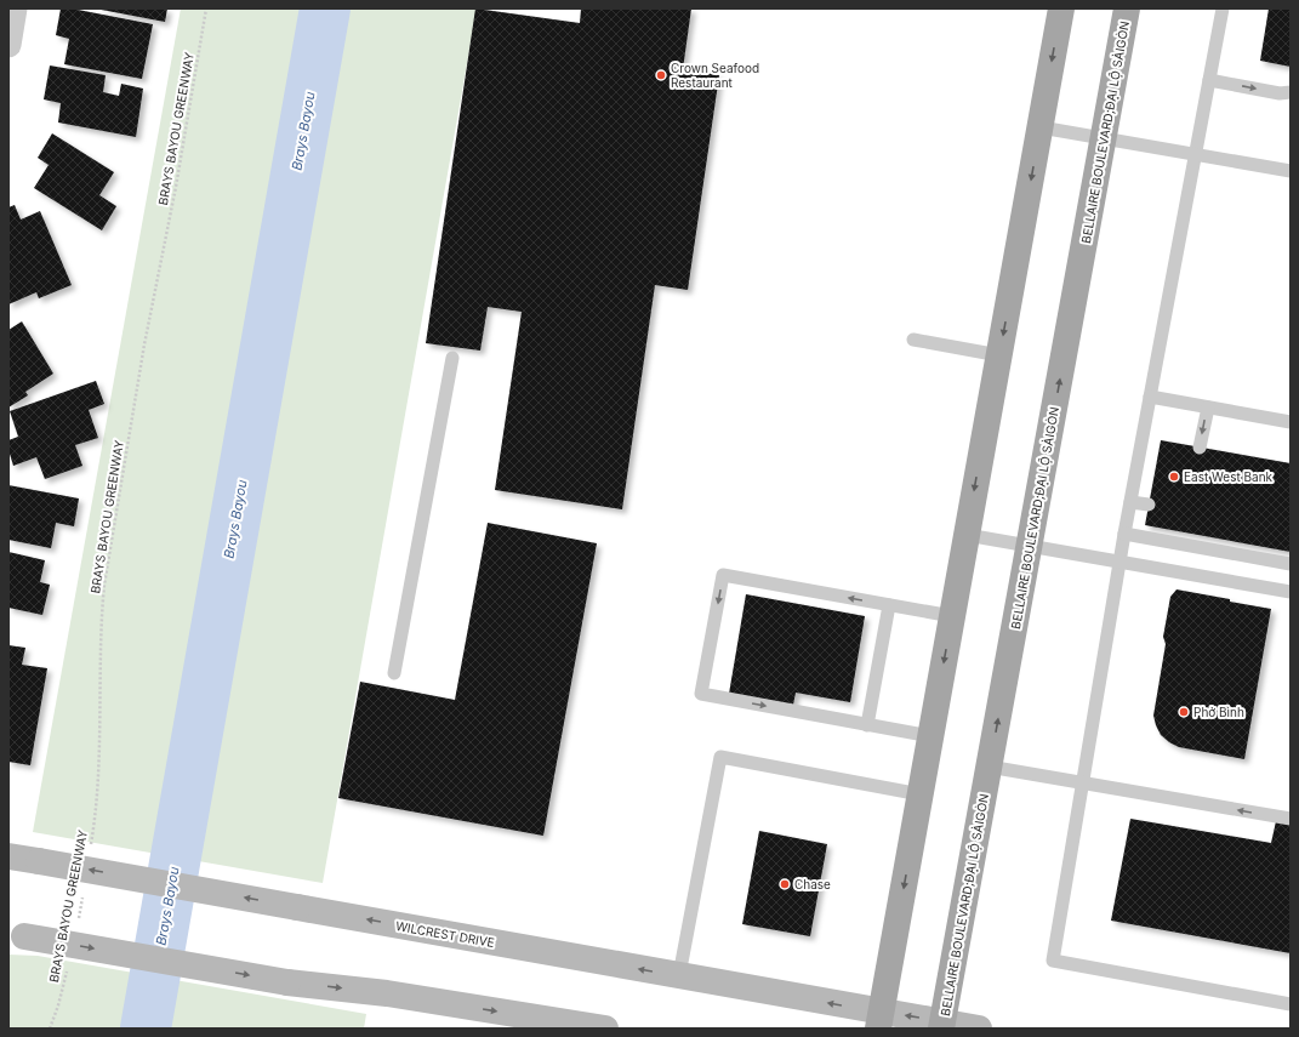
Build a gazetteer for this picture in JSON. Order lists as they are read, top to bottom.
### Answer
{
  "streets": {
    "main road": ["BELLAIRE BOULEVARD;ĐẠI LỘ SÀIGÒN", "WILCREST DRIVE"],
    "path": ["BRAYS BAYOU GREENWAY"]
  },
  "crossings": [
    ["BELLAIRE BOULEVARD;ĐẠI LỘ SÀIGÒN", "WILCREST DRIVE"]
  ],
  "water": ["Brays Bayou"],
  "places": [
    "Crown Seafood Restaurant",
    "East West Bank",
    "Phở Bình",
    "Chase"
  ]
}
